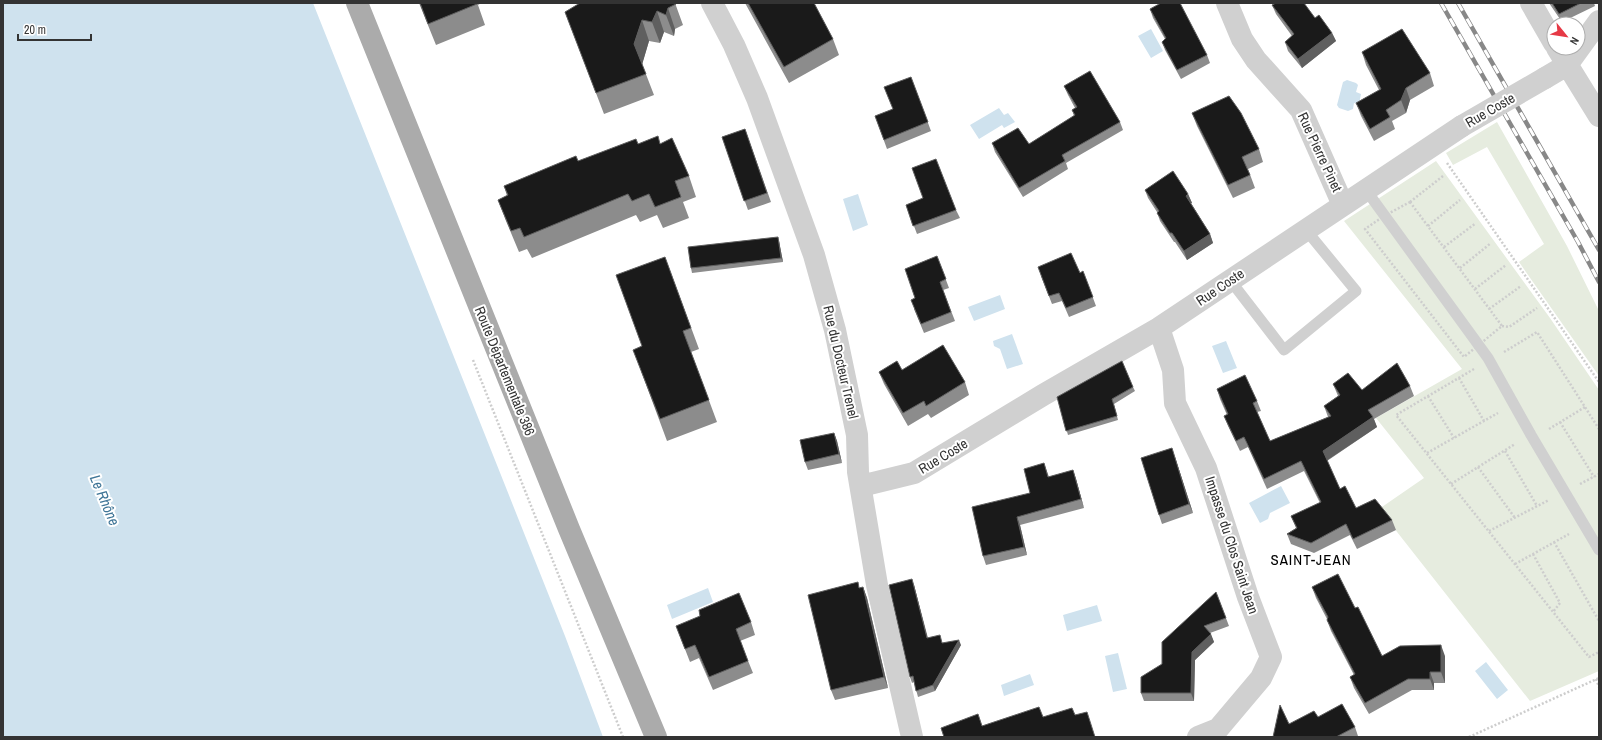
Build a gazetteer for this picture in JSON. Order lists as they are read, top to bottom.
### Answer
{
  "streets": {
    "main road": ["Route Départementale 386"],
    "street": [
      "Rue Coste",
      "Rue Pierre Pinet",
      "Rue du Docteur Trenel",
      "Impasse du Clos Saint Jean"
    ]
  },
  "crossings": [
    ["Rue Coste", "Rue Pierre Pinet"],
    ["Rue Coste", "Rue du Docteur Trenel"],
    ["Rue Coste", "Impasse du Clos Saint Jean"]
  ],
  "districts": ["SAINT-JEAN"],
  "water": ["Le Rhône"],
  "scale_bar": "20 m",
  "north": "bottom right"
}
